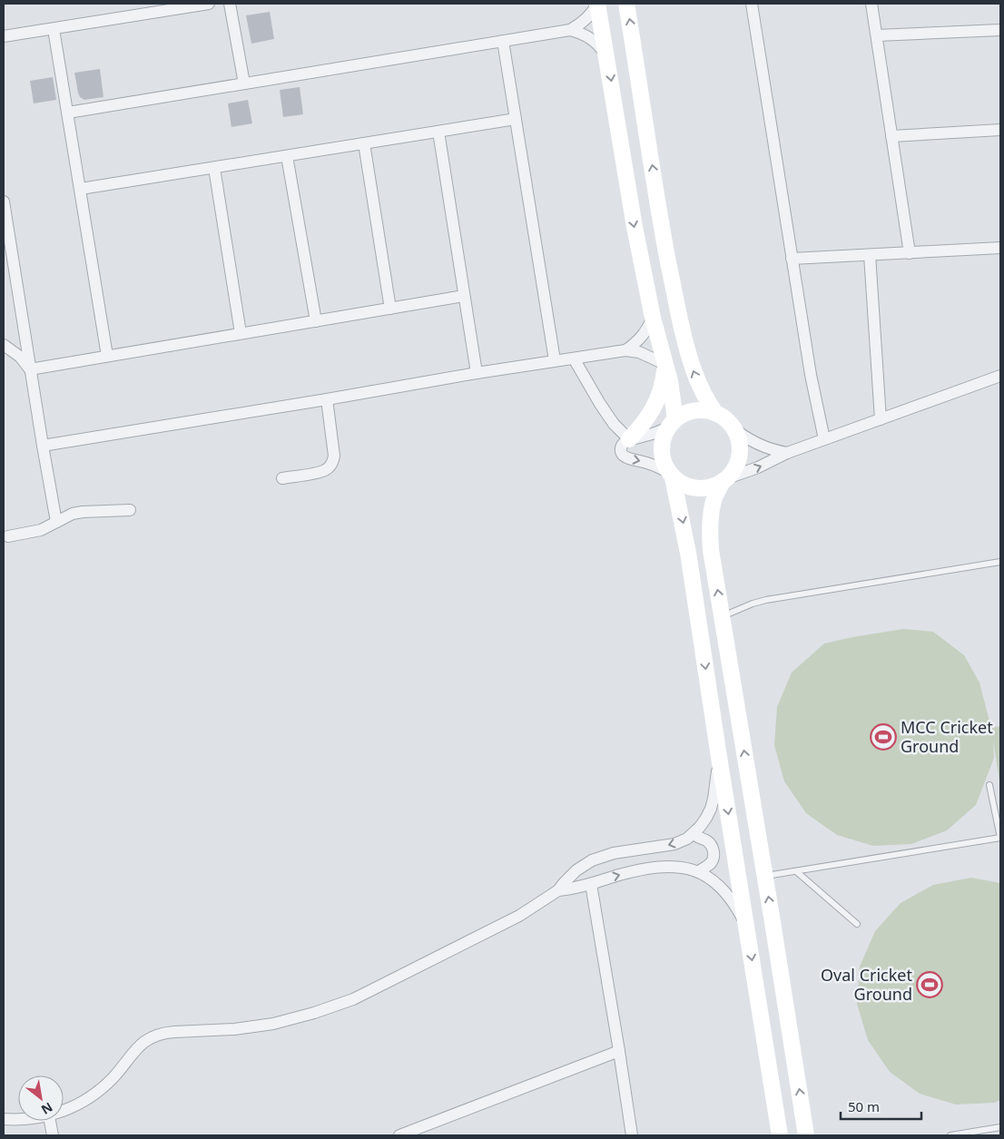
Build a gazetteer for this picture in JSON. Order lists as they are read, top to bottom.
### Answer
{
  "places": {
    "sports": ["MCC Cricket Ground", "Oval Cricket Ground"]
  },
  "scale_bar": "50 m",
  "north": "bottom right"
}
